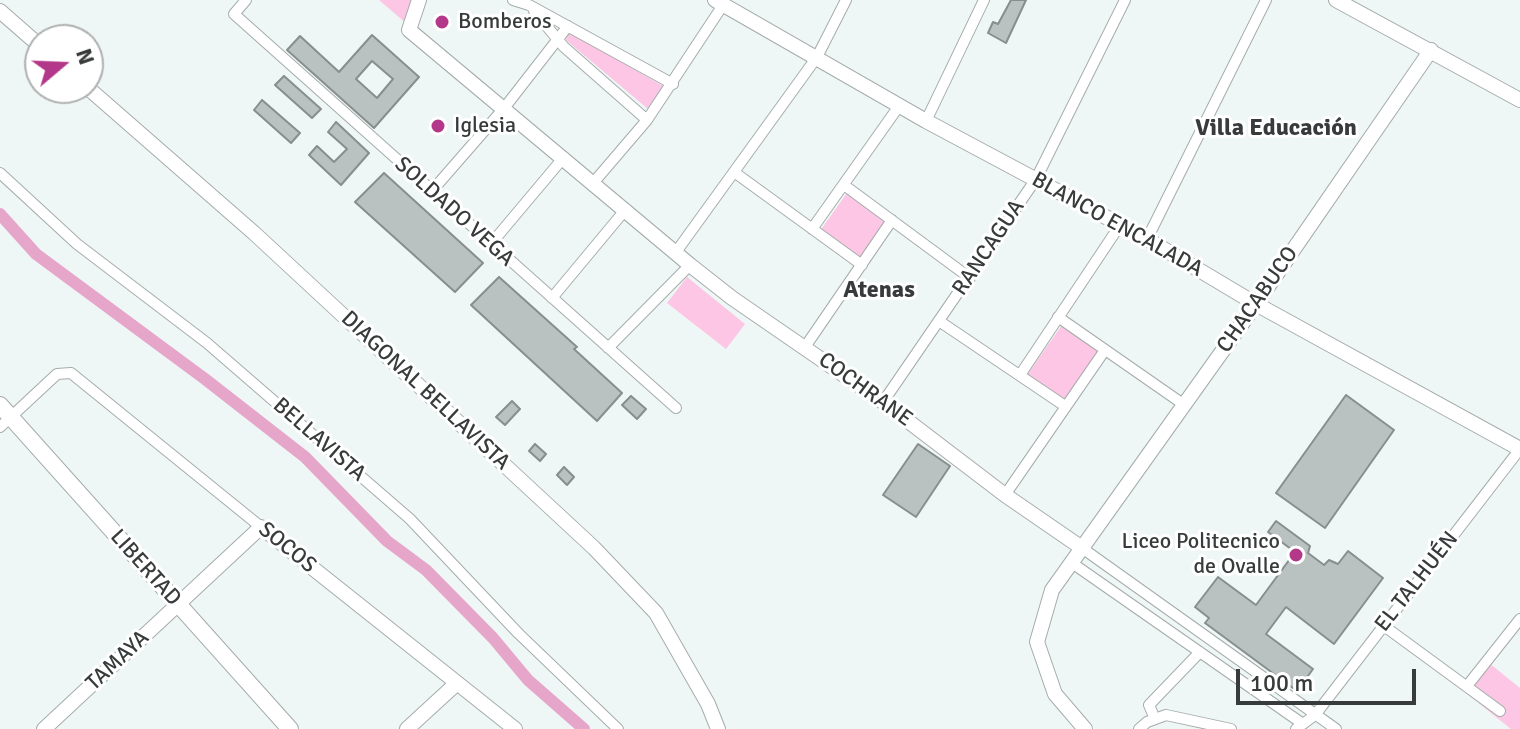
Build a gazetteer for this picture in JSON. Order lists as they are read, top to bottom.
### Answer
{
  "streets": {
    "main road": ["LIBERTAD"],
    "street": [
      "SOLDADO VEGA",
      "BLANCO ENCALADA",
      "RANCAGUA",
      "CHACABUCO",
      "COCHRANE",
      "DIAGONAL BELLAVISTA",
      "BELLAVISTA",
      "SOCOS",
      "EL TALHUÉN",
      "TAMAYA"
    ]
  },
  "crossings": [
    ["BLANCO ENCALADA", "RANCAGUA"],
    ["BLANCO ENCALADA", "CHACABUCO"],
    ["BLANCO ENCALADA", "EL TALHUÉN"],
    ["RANCAGUA", "COCHRANE"],
    ["CHACABUCO", "COCHRANE"],
    ["COCHRANE", "EL TALHUÉN"],
    ["SOCOS", "LIBERTAD"],
    ["SOCOS", "TAMAYA"],
    ["LIBERTAD", "TAMAYA"]
  ],
  "districts": ["Villa Educación", "Atenas"],
  "places": ["Bomberos", "Iglesia", "Liceo Politecnico de Ovalle"],
  "scale_bar": "100 m",
  "north": "right"
}
